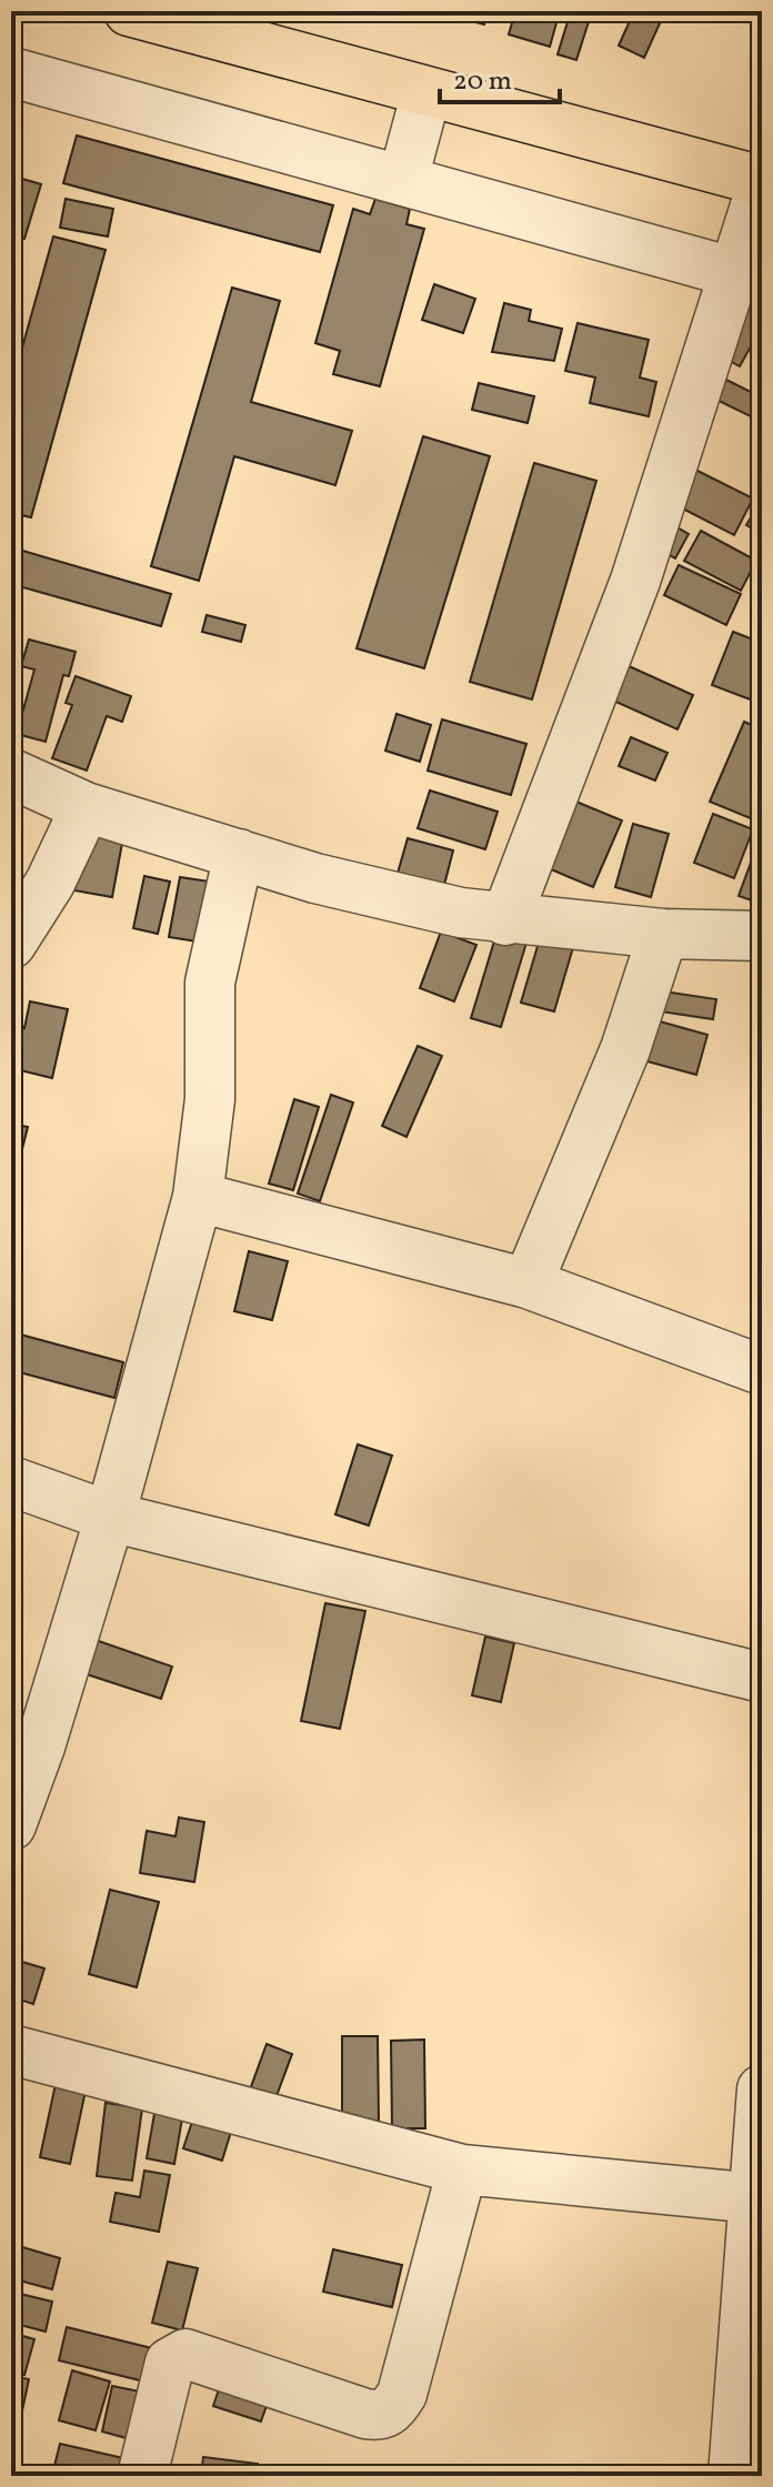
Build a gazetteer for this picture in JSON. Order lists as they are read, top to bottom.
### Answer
{
  "scale_bar": "20 m"
}
